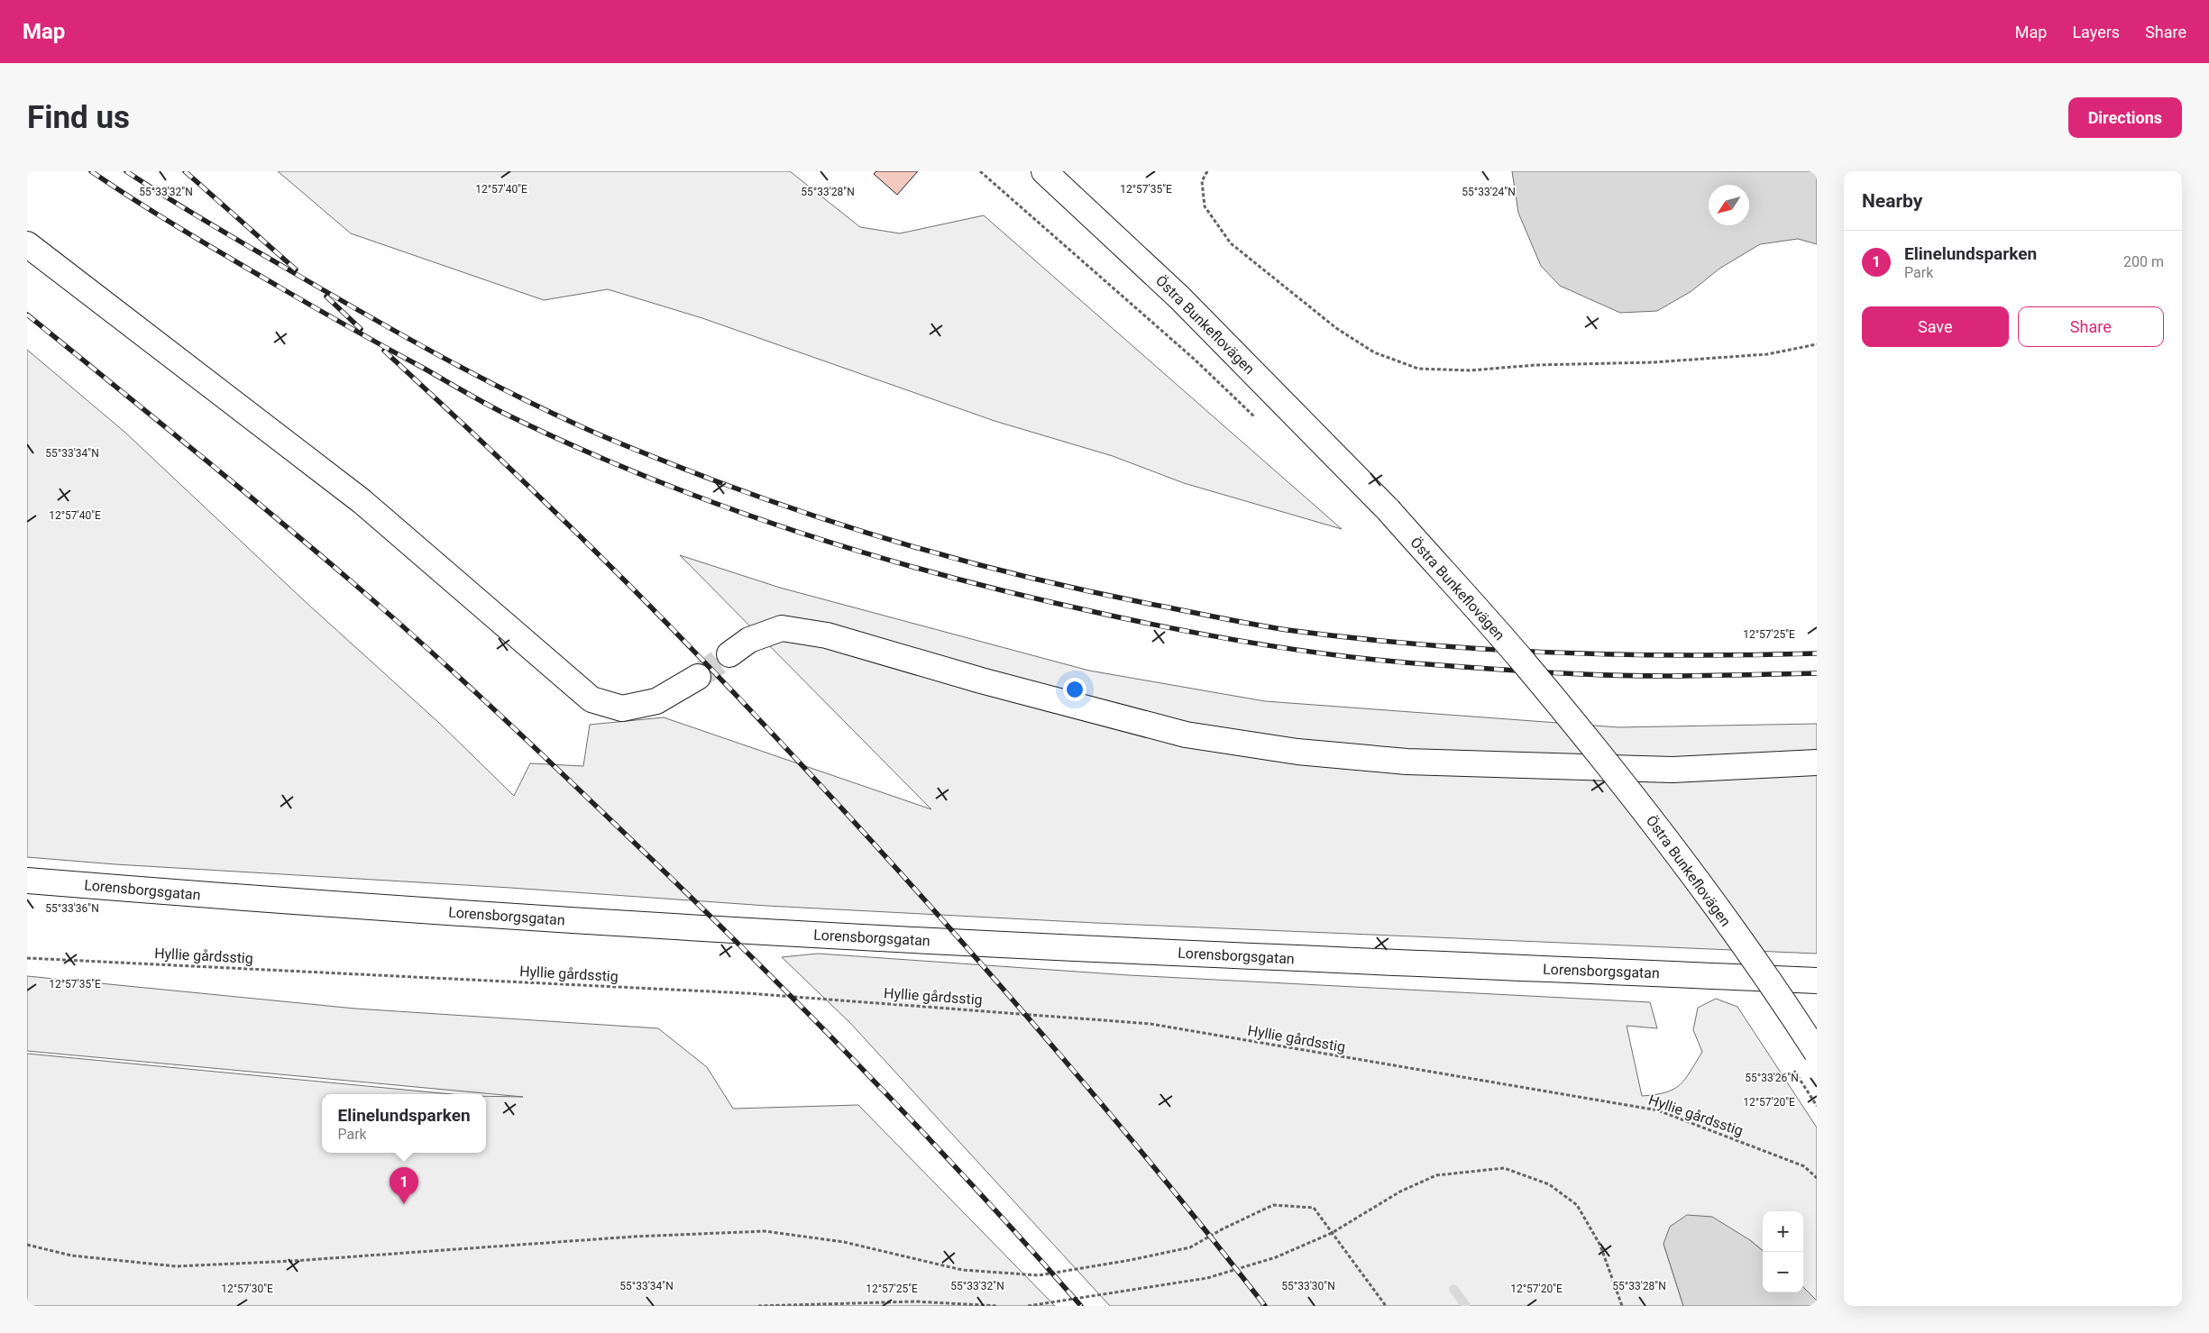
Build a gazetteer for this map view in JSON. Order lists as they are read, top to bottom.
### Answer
{
  "streets": {
    "main road": ["Östra Bunkeflovägen", "Lorensborgsgatan"],
    "path": ["Hyllie gårdsstig"]
  },
  "north": "bottom left",
  "page": {
    "header": "Map",
    "nav": ["Map", "Layers", "Share"],
    "buttons": [
      "Directions",
      ["Save", "Share"]
    ],
    "title": "Find us",
    "heading": "Nearby",
    "list": [
      {
        "mark": "1",
        "name": "Elinelundsparken",
        "note": "Park",
        "value": "200 m"
      }
    ],
    "popup": ["Elinelundsparken", "Park"],
    "pins": "1",
    "map_buttons": ["+", "−"]
  },
  "coordinates": [
    "12°57'40\"E",
    "12°57'35\"E",
    "55°33'32\"N",
    "55°33'28\"N",
    "55°33'24\"N",
    "55°33'34\"N",
    "12°57'25\"E",
    "55°33'36\"N",
    "55°33'26\"N",
    "12°57'20\"E",
    "55°33'30\"N",
    "12°57'30\"E"
  ]
}
